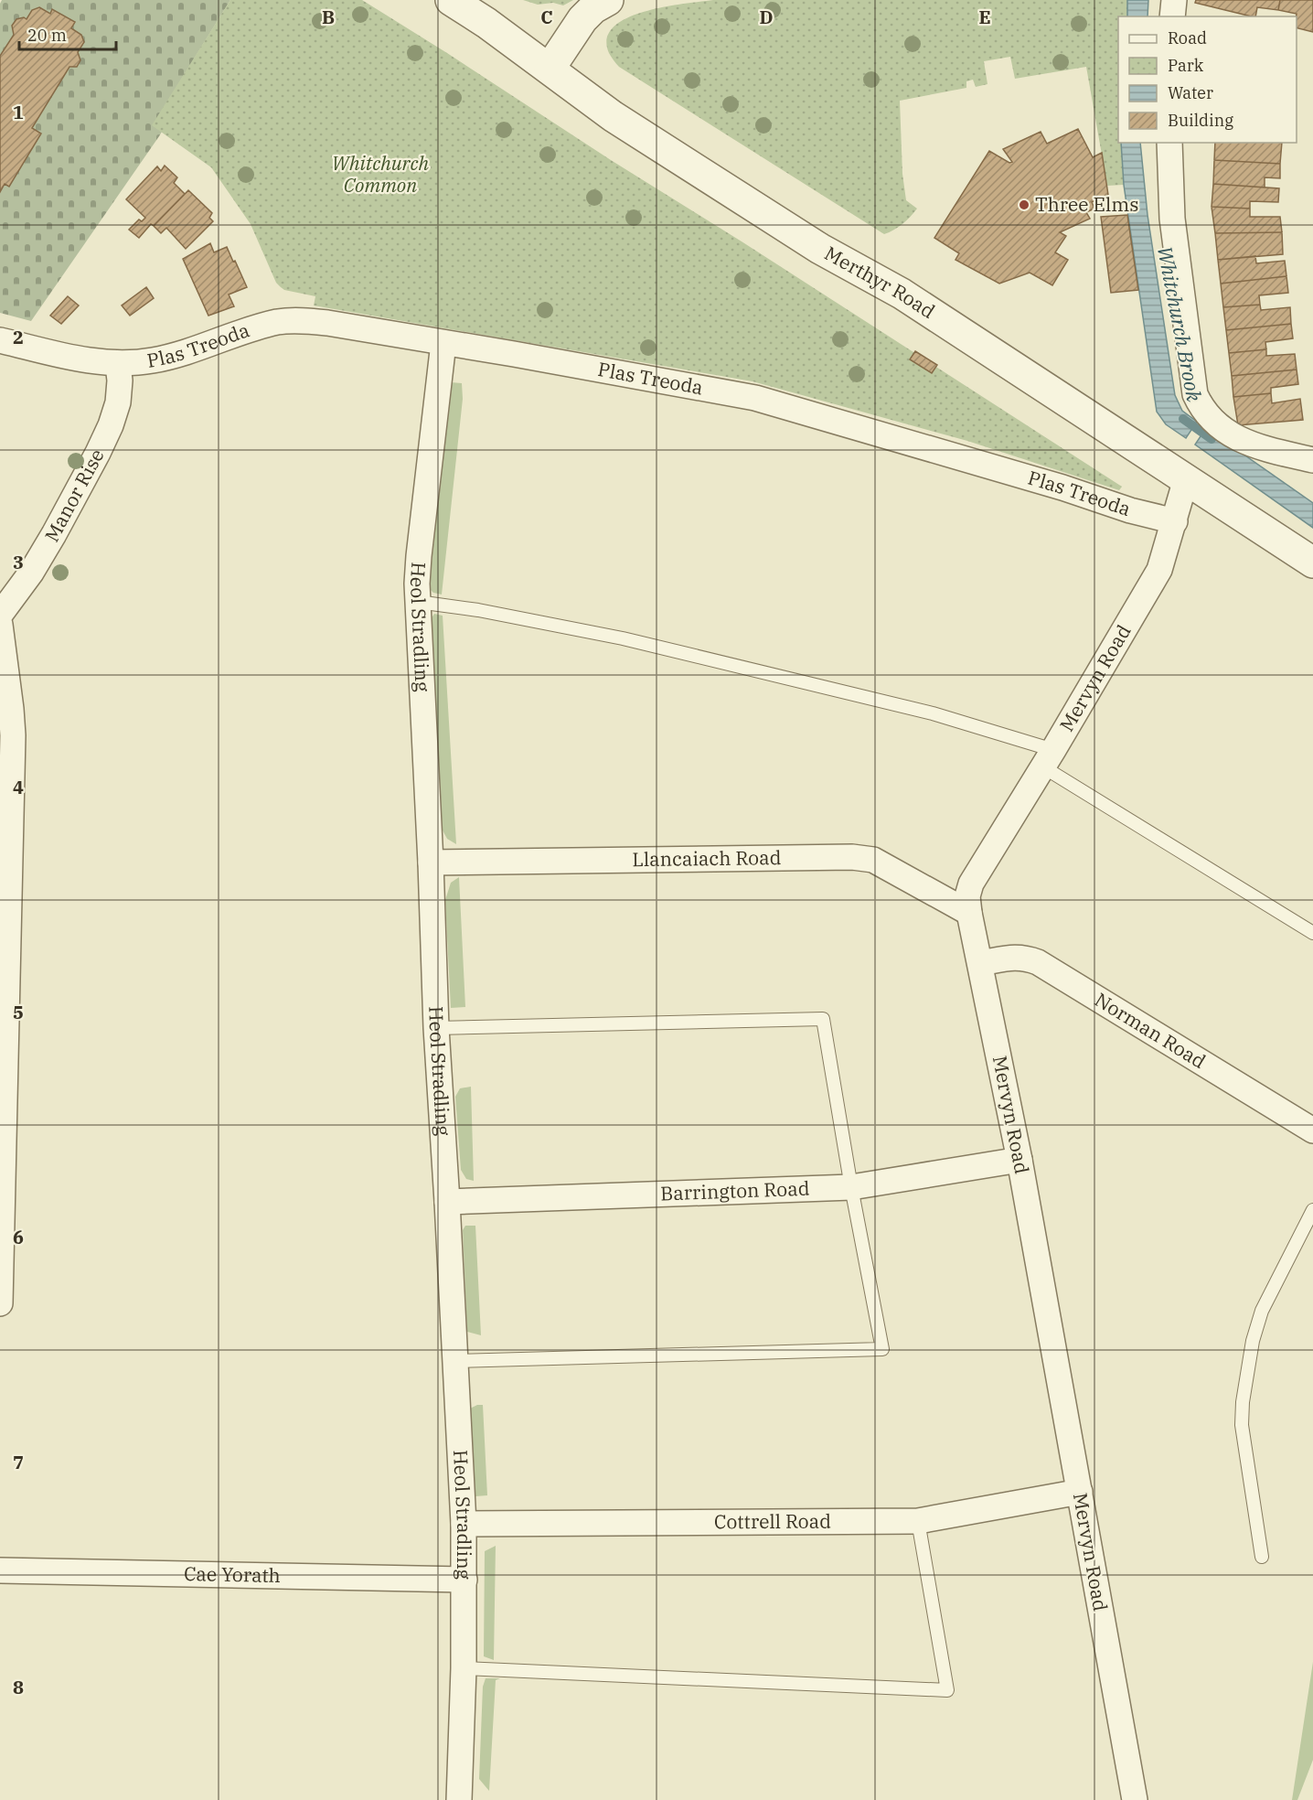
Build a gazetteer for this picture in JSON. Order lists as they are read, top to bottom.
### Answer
{
  "streets": {
    "street": [
      "Merthyr Road",
      "Plas Treoda",
      "Manor Rise",
      "Heol Stradling",
      "Mervyn Road",
      "Llancaiach Road",
      "Norman Road",
      "Barrington Road",
      "Cottrell Road",
      "Cae Yorath"
    ]
  },
  "crossings": [
    ["Merthyr Road", "Mervyn Road"],
    ["Plas Treoda", "Manor Rise"],
    ["Plas Treoda", "Heol Stradling"],
    ["Plas Treoda", "Mervyn Road"],
    ["Heol Stradling", "Llancaiach Road"],
    ["Heol Stradling", "Barrington Road"],
    ["Heol Stradling", "Cottrell Road"],
    ["Heol Stradling", "Cae Yorath"],
    ["Mervyn Road", "Llancaiach Road"],
    ["Mervyn Road", "Norman Road"],
    ["Mervyn Road", "Barrington Road"],
    ["Mervyn Road", "Cottrell Road"]
  ],
  "water": ["Whitchurch Brook"],
  "parks": ["Whitchurch Common"],
  "places": ["Three Elms"],
  "legend": [
    "Road",
    "Park",
    "Water",
    "Building"
  ],
  "scale_bar": "20 m",
  "grid": {
    "columns": [
      "B",
      "C",
      "D",
      "E"
    ],
    "rows": [
      "1",
      "2",
      "3",
      "4",
      "5",
      "6",
      "7",
      "8"
    ]
  }
}
